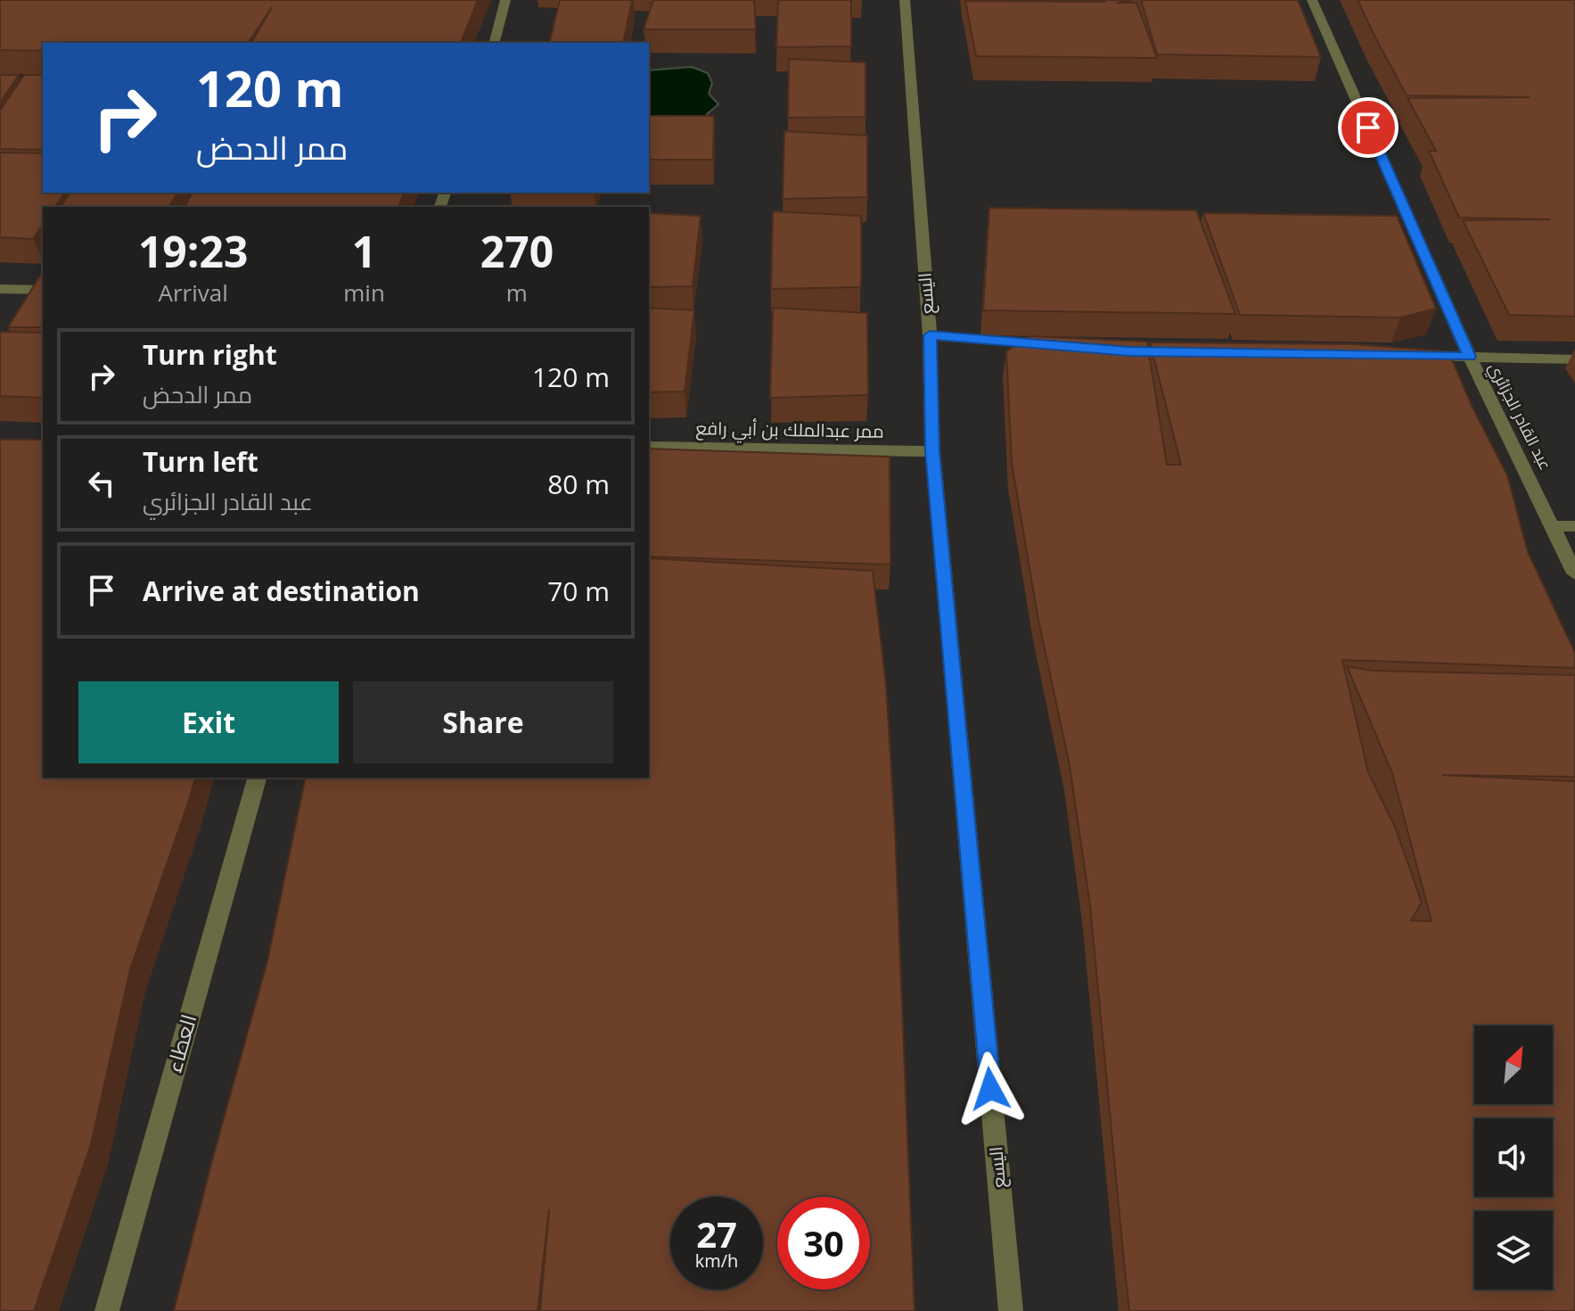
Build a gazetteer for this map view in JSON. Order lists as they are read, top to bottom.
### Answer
{
  "streets": {
    "street": [
      "اليسع",
      "عبد القادر الجزائري",
      "ممر عبدالملك بن أبي رافع",
      "العطاء"
    ]
  },
  "crossings": [
    ["اليسع", "ممر عبدالملك بن أبي رافع"]
  ],
  "north": "top right",
  "page": {
    "turn": ["120 m", "ممر الدحض"],
    "eta": [
      "19:23",
      "Arrival",
      "1",
      "min",
      "270",
      "m"
    ],
    "list": [
      {
        "name": "Turn right",
        "note": "ممر الدحض",
        "value": "120 m"
      },
      {
        "name": "Turn left",
        "note": "عبد القادر الجزائري",
        "value": "80 m"
      },
      {
        "name": "Arrive at destination",
        "value": "70 m"
      }
    ],
    "buttons": ["Exit", "Share"],
    "speed": "27 km/h",
    "limit": "30"
  }
}
